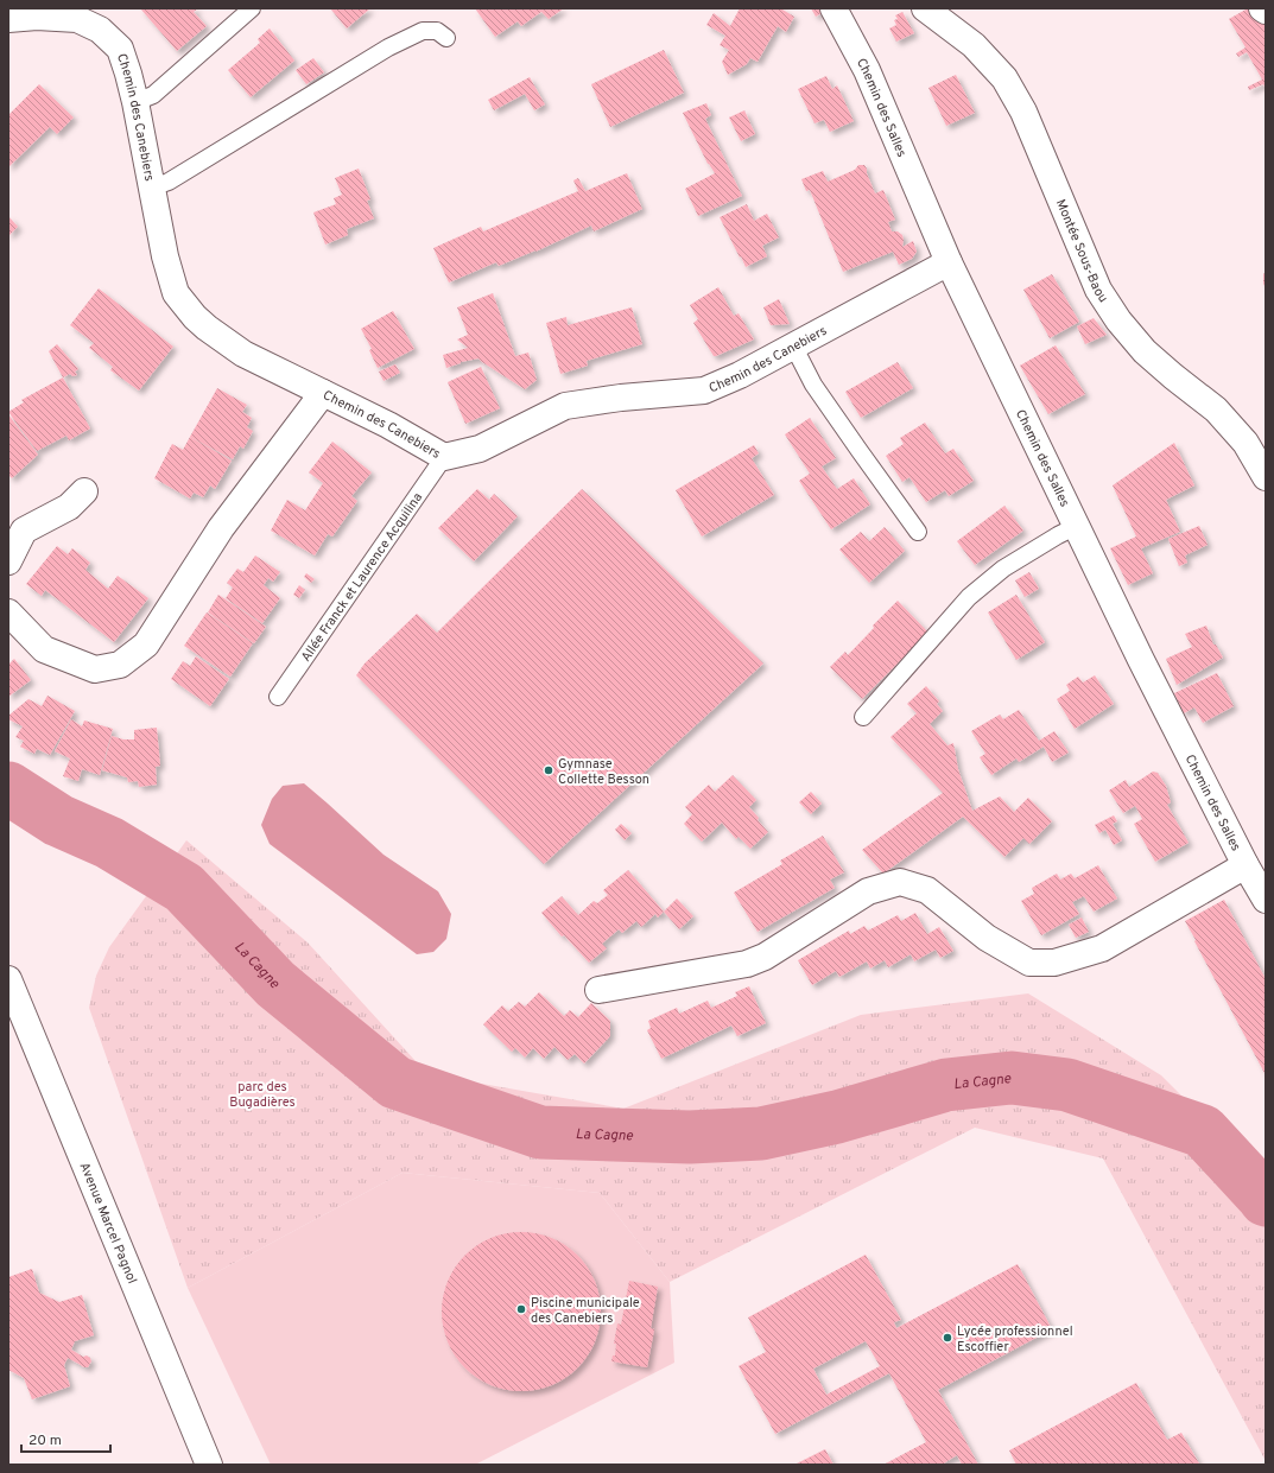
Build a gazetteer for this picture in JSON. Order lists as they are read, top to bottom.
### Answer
{
  "streets": {
    "street": [
      "Chemin des Salles",
      "Chemin des Canebiers",
      "Montée Sous-Baou",
      "Avenue Marcel Pagnol"
    ],
    "lane": ["Allée Franck et Laurence Acquilina"]
  },
  "crossings": [
    ["Chemin des Salles", "Chemin des Canebiers"],
    ["Chemin des Canebiers", "Allée Franck et Laurence Acquilina"]
  ],
  "water": ["La Cagne"],
  "parks": ["parc des Bugadières"],
  "places": ["Gymnase Collette Besson", "Piscine municipale des Canebiers", "Lycée professionnel Escoffier"],
  "scale_bar": "20 m"
}
